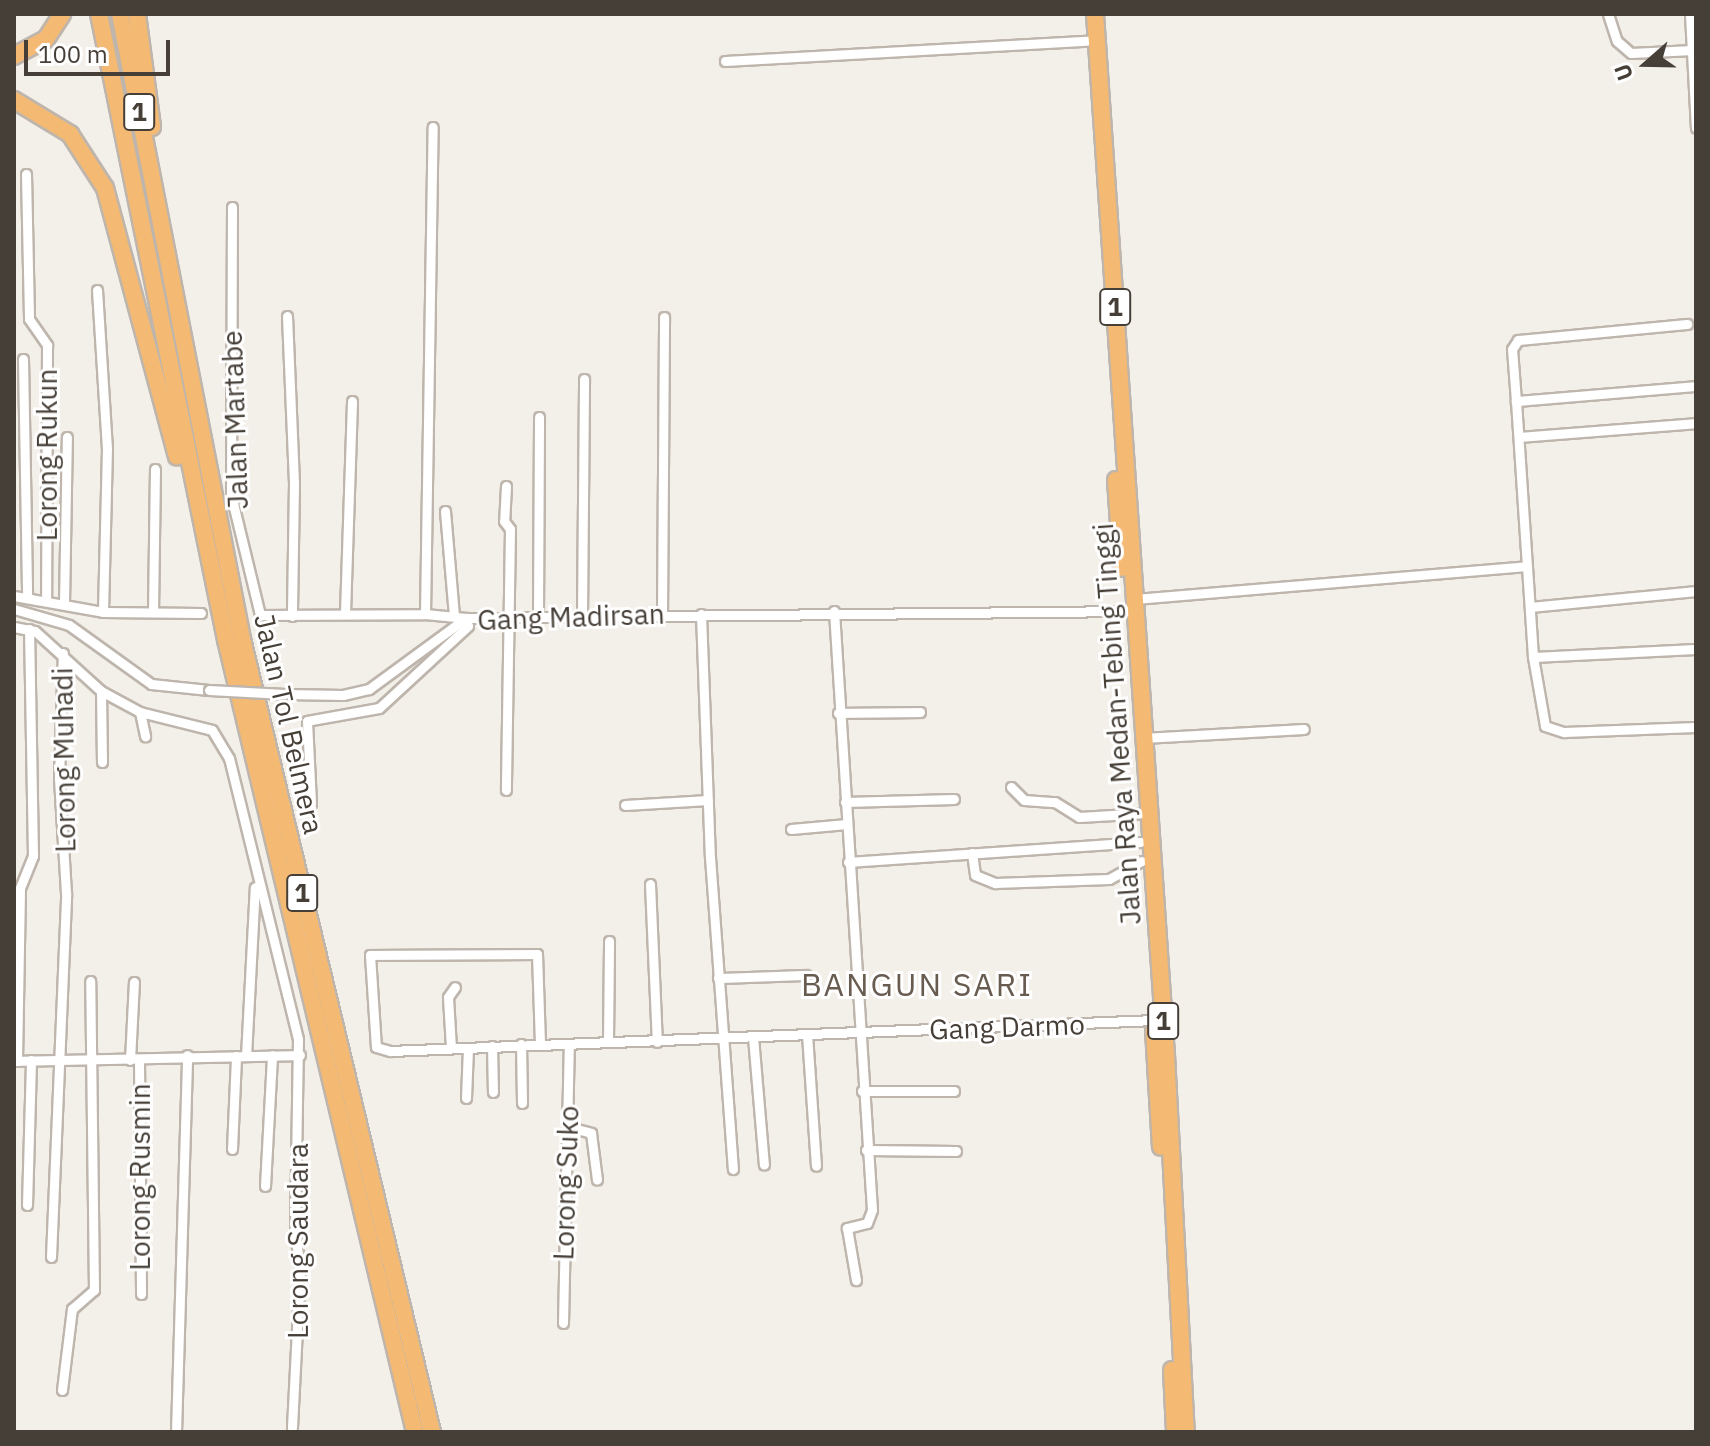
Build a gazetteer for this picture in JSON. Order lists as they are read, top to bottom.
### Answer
{
  "streets": {
    "highway": ["1", "Jalan Tol Belmera", "Jalan Raya Medan-Tebing Tinggi"],
    "street": [
      "Jalan Martabe",
      "Lorong Rukun",
      "Gang Madirsan",
      "Lorong Muhadi",
      "Gang Darmo",
      "Lorong Rusmin",
      "Lorong Suko",
      "Lorong Saudara"
    ]
  },
  "crossings": [
    ["1", "Jalan Tol Belmera"],
    ["Jalan Martabe", "Gang Madirsan"],
    ["Gang Madirsan", "Jalan Raya Medan-Tebing Tinggi"],
    ["Jalan Raya Medan-Tebing Tinggi", "Gang Darmo"],
    ["Lorong Muhadi", "Lorong Saudara"],
    ["Gang Darmo", "Lorong Suko"]
  ],
  "districts": ["BANGUN SARI"],
  "scale_bar": "100 m",
  "north": "left"
}
